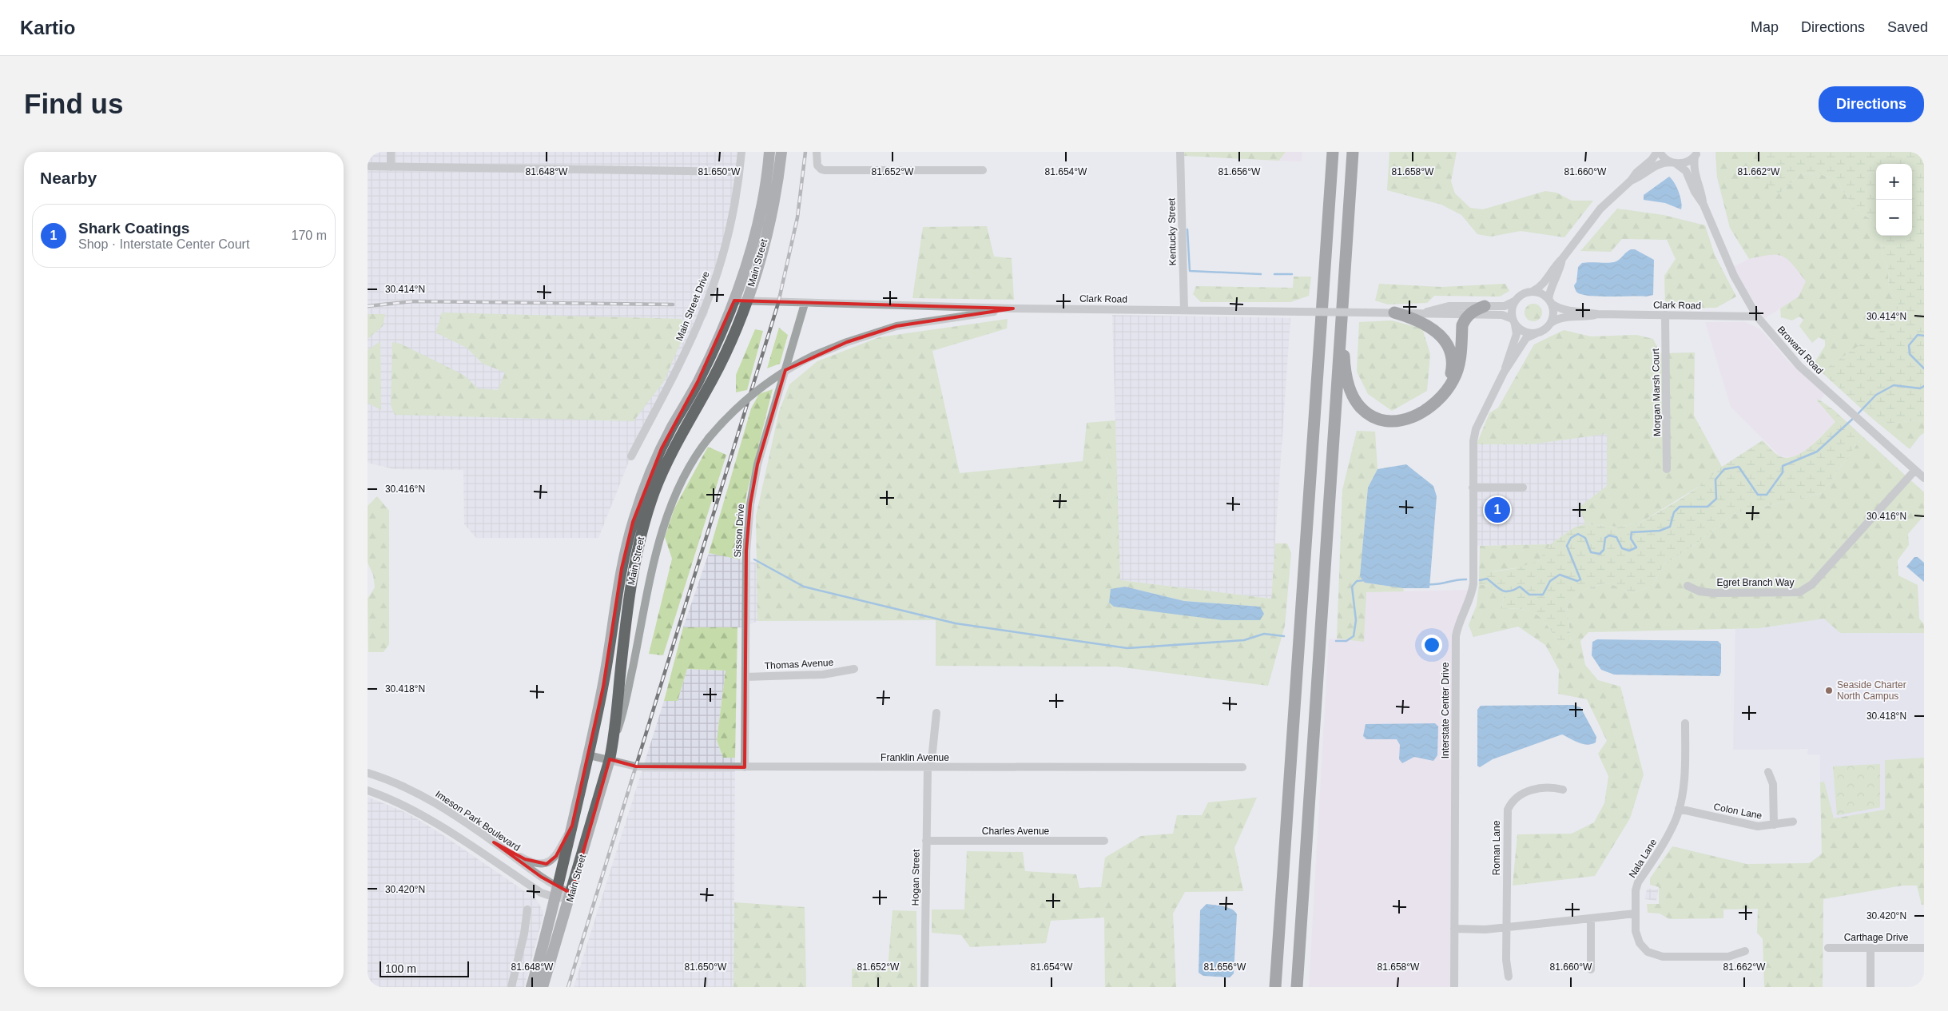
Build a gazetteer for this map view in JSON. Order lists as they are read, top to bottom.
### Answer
{
  "streets": {
    "main road": ["Main Street"],
    "street": [
      "Kentucky Street",
      "Clark Road",
      "Main Street Drive",
      "Broward Road",
      "Morgan Marsh Court",
      "Sisson Drive",
      "Egret Branch Way",
      "Thomas Avenue",
      "Interstate Center Drive",
      "Franklin Avenue",
      "Colon Lane",
      "Imeson Park Boulevard",
      "Charles Avenue",
      "Roman Lane",
      "Nala Lane",
      "Hogan Street",
      "Carthage Drive"
    ]
  },
  "crossings": [
    ["Kentucky Street", "Clark Road"],
    ["Main Street", "Clark Road"],
    ["Main Street", "Franklin Avenue"],
    ["Main Street", "Imeson Park Boulevard"],
    ["Clark Road", "Broward Road"],
    ["Clark Road", "Morgan Marsh Court"],
    ["Clark Road", "Sisson Drive"],
    ["Clark Road", "Interstate Center Drive"],
    ["Broward Road", "Egret Branch Way"],
    ["Sisson Drive", "Thomas Avenue"],
    ["Sisson Drive", "Franklin Avenue"],
    ["Franklin Avenue", "Hogan Street"],
    ["Colon Lane", "Nala Lane"],
    ["Charles Avenue", "Hogan Street"]
  ],
  "places": ["Seaside Charter North Campus"],
  "scale_bar": "100 m",
  "page": {
    "header": "Kartio",
    "nav": ["Map", "Directions", "Saved"],
    "buttons": "Directions",
    "title": "Find us",
    "heading": "Nearby",
    "map_buttons": ["+", "−"],
    "list": [
      {
        "mark": "1",
        "name": "Shark Coatings",
        "note": "Shop · Interstate Center Court",
        "value": "170 m"
      }
    ],
    "pins": "1",
    "scale": "100 m"
  },
  "coordinates": [
    "81.648°W",
    "81.650°W",
    "81.652°W",
    "81.654°W",
    "81.656°W",
    "81.658°W",
    "81.660°W",
    "81.662°W",
    "30.414°N",
    "30.416°N",
    "30.418°N",
    "30.420°N"
  ]
}
